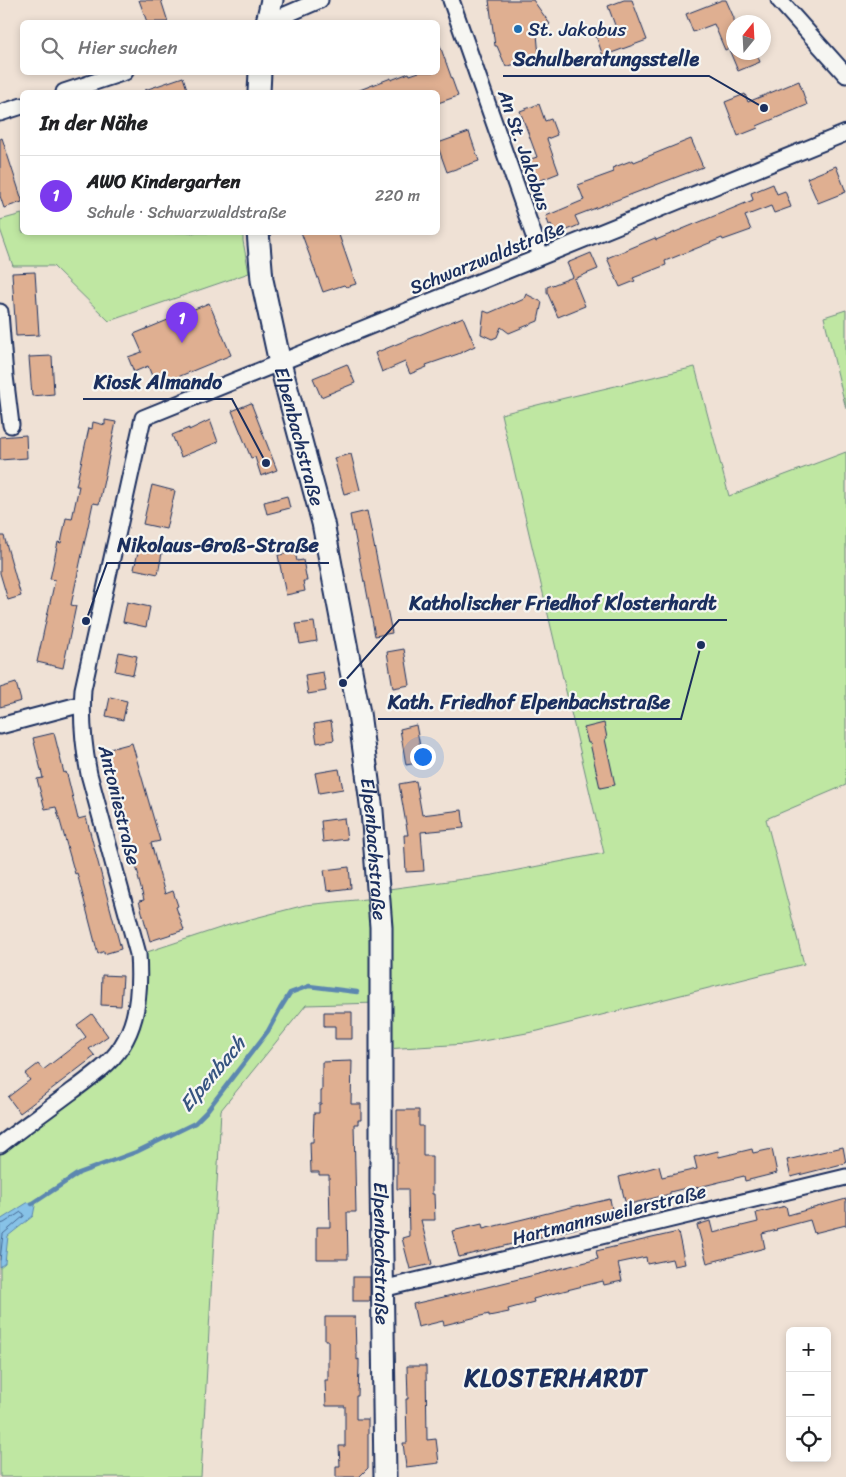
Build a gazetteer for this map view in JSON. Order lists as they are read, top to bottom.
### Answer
{
  "streets": {
    "street": [
      "An St. Jakobus",
      "Schwarzwaldstraße",
      "Elpenbachstraße",
      "Antoniestraße",
      "Hartmannsweilerstraße"
    ]
  },
  "crossings": [
    ["An St. Jakobus", "Schwarzwaldstraße"],
    ["Schwarzwaldstraße", "Elpenbachstraße"],
    ["Schwarzwaldstraße", "Antoniestraße"],
    ["Elpenbachstraße", "Hartmannsweilerstraße"]
  ],
  "districts": ["KLOSTERHARDT"],
  "water": ["Elpenbach"],
  "places": [
    "St. Jakobus",
    "Schulberatungsstelle",
    "Kiosk Almando",
    "Nikolaus-Groß-Straße",
    "Kath. Friedhof Elpenbachstraße",
    "Katholischer Friedhof Klosterhardt"
  ],
  "north": "top",
  "page": {
    "search": "Hier suchen",
    "heading": "In der Nähe",
    "list": [
      {
        "mark": "1",
        "name": "AWO Kindergarten",
        "note": "Schule · Schwarzwaldstraße",
        "value": "220 m"
      }
    ],
    "pins": "1",
    "map_buttons": ["+", "−"]
  }
}
